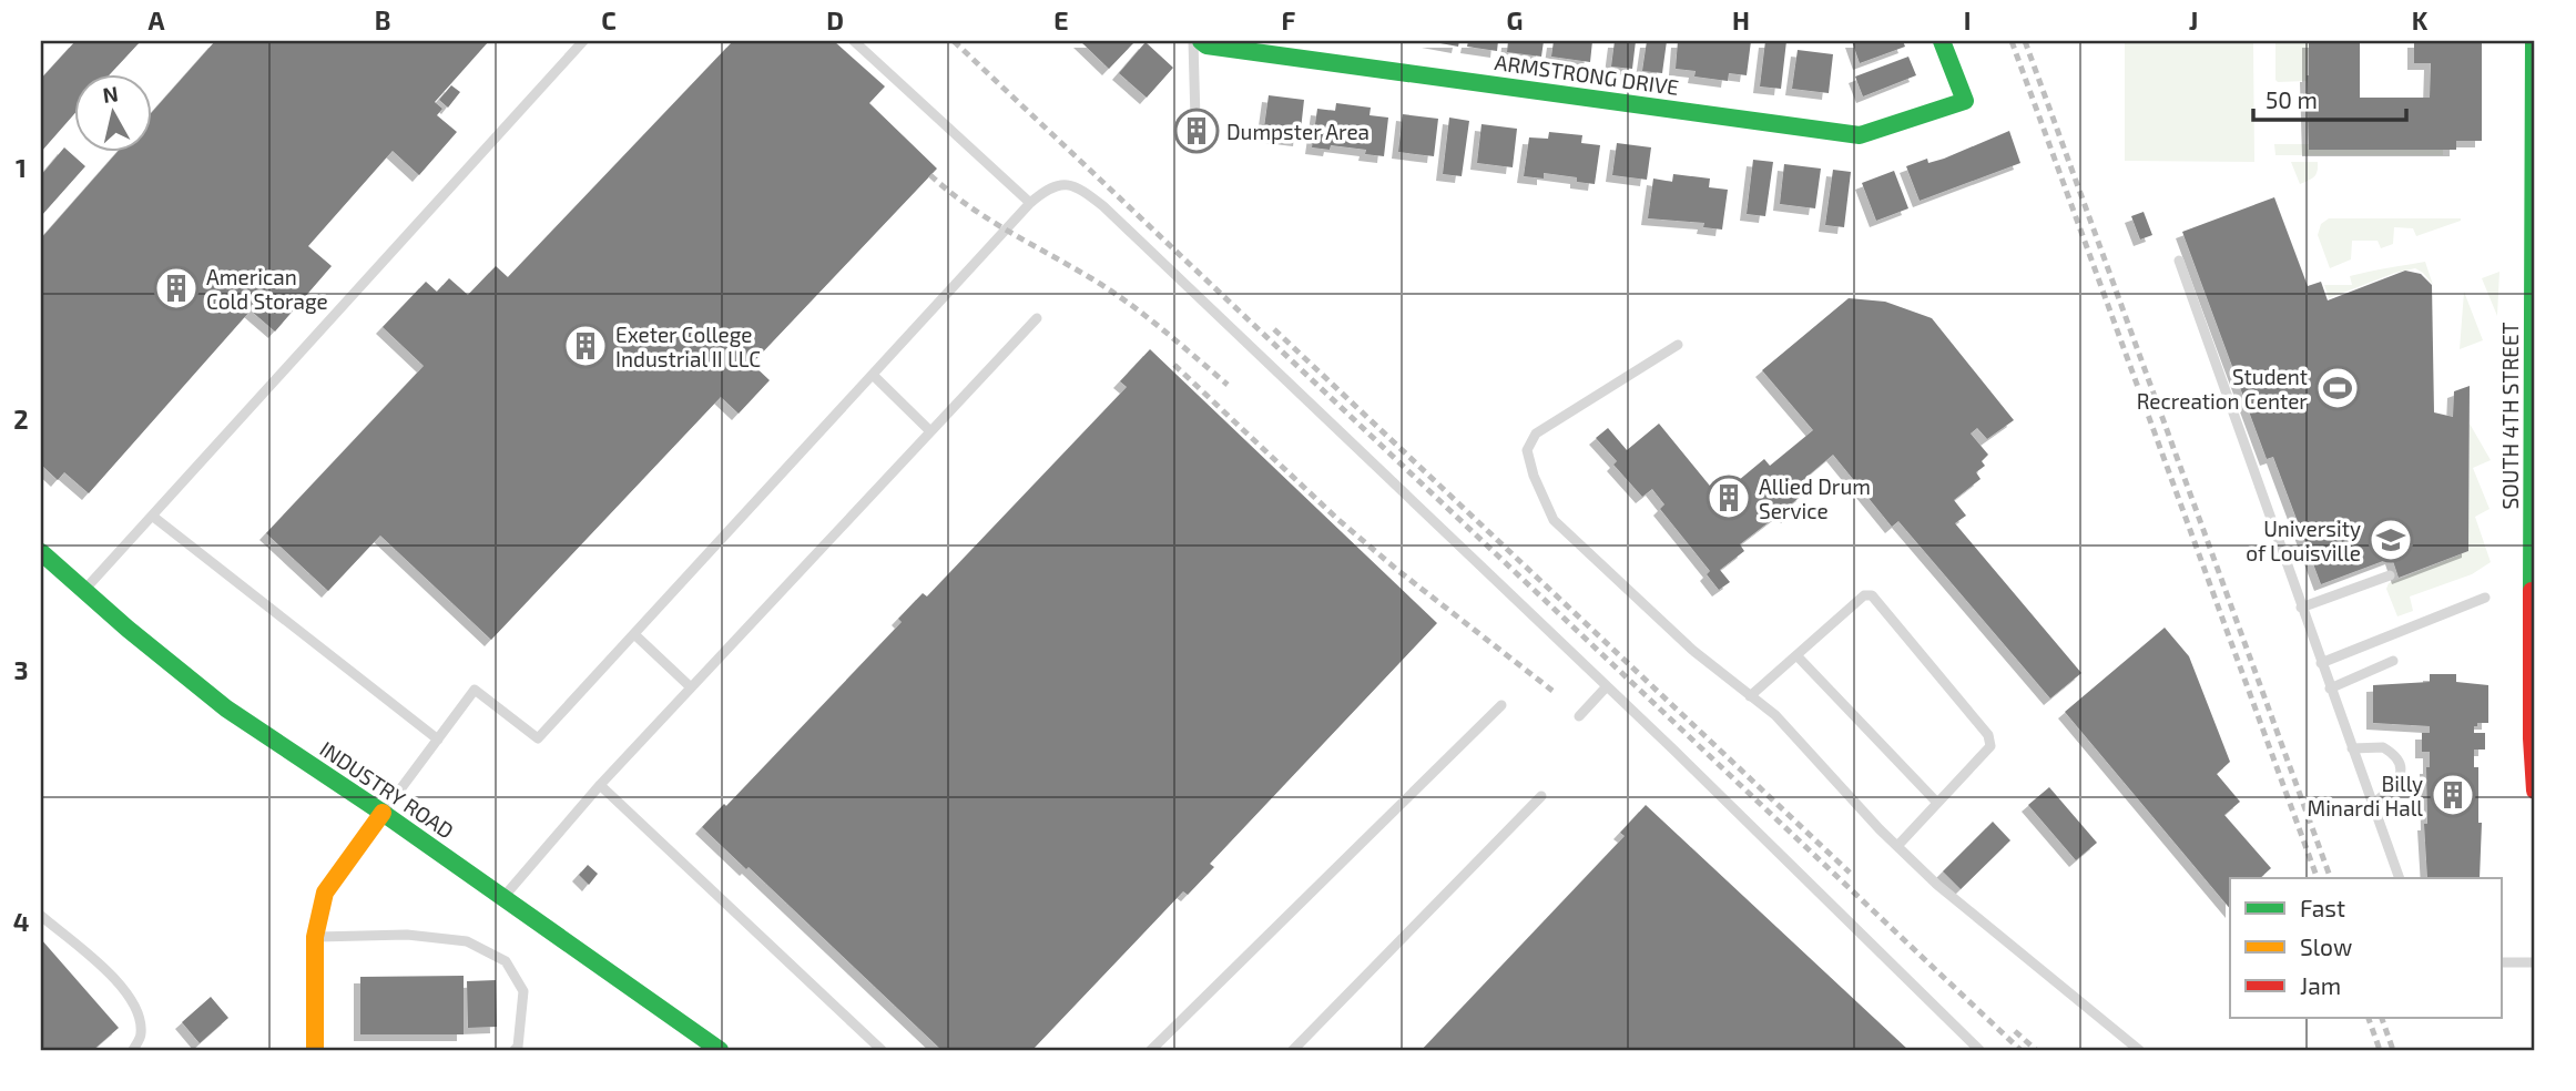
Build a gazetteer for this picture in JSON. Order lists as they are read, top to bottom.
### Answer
{
  "streets": {
    "main road": ["ARMSTRONG DRIVE", "SOUTH 4TH STREET", "INDUSTRY ROAD"]
  },
  "places": {
    "building": [
      "Dumpster Area",
      "American Cold Storage",
      "Exeter College Industrial II LLC",
      "Allied Drum Service",
      "Billy Minardi Hall"
    ],
    "sports": ["Student Recreation Center"],
    "school or university": ["University of Louisville"]
  },
  "legend": ["Fast", "Slow", "Jam"],
  "scale_bar": "50 m",
  "north": "top",
  "grid": {
    "columns": [
      "A",
      "B",
      "C",
      "D",
      "E",
      "F",
      "G",
      "H",
      "I",
      "J",
      "K"
    ],
    "rows": [
      "1",
      "2",
      "3",
      "4"
    ]
  }
}
